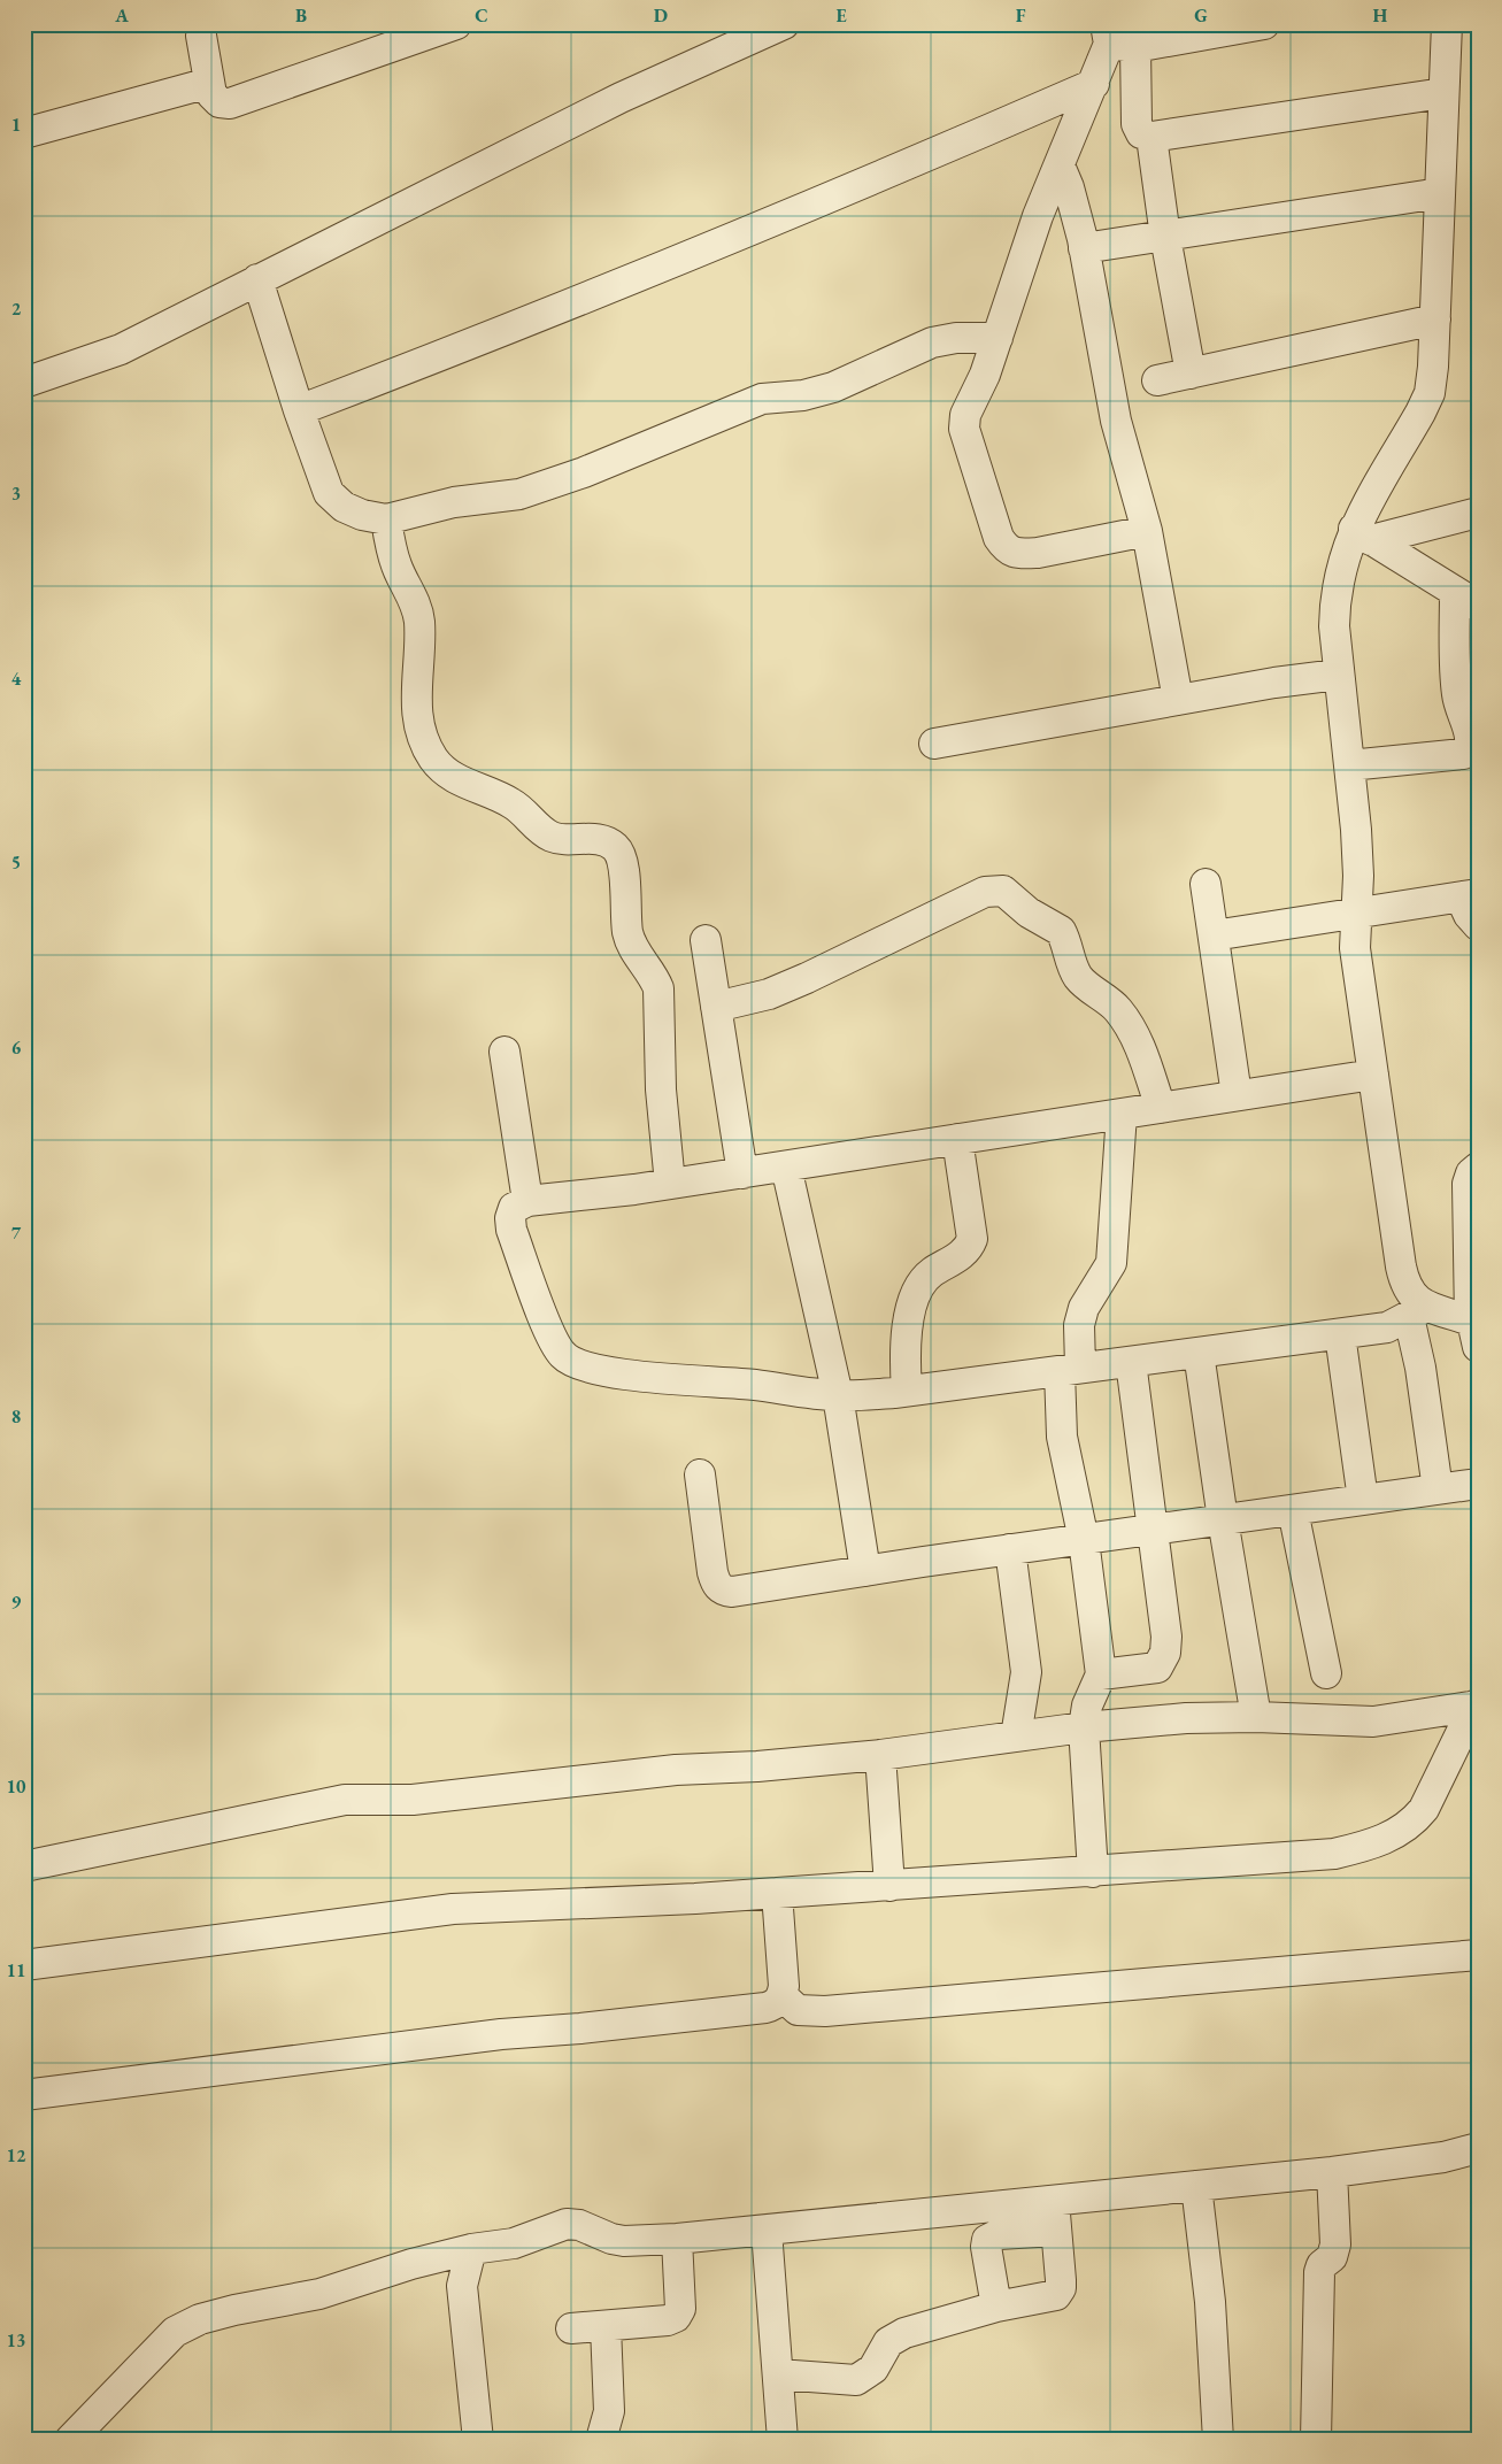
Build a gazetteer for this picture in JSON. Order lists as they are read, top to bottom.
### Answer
{
  "grid": {
    "columns": [
      "A",
      "B",
      "C",
      "D",
      "E",
      "F",
      "G",
      "H"
    ],
    "rows": [
      "1",
      "2",
      "3",
      "4",
      "5",
      "6",
      "7",
      "8",
      "9",
      "10",
      "11",
      "12",
      "13"
    ]
  }
}
